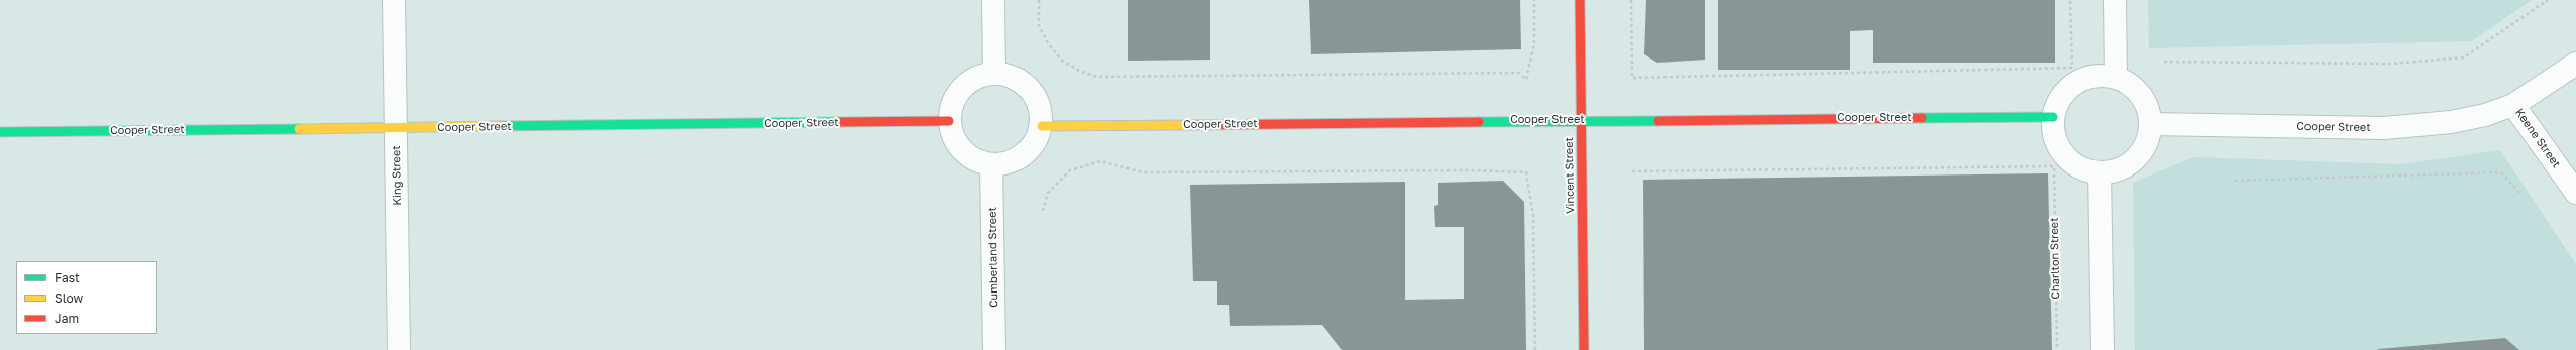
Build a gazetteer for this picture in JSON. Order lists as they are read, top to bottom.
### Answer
{
  "streets": {
    "street": [
      "Cooper Street",
      "Keene Street",
      "King Street",
      "Vincent Street",
      "Cumberland Street"
    ],
    "path": ["Charlton Street"]
  },
  "crossings": [
    ["Cooper Street", "Keene Street"],
    ["Cooper Street", "King Street"],
    ["Cooper Street", "Vincent Street"],
    ["Cooper Street", "Cumberland Street"]
  ],
  "legend": ["Fast", "Slow", "Jam"]
}
